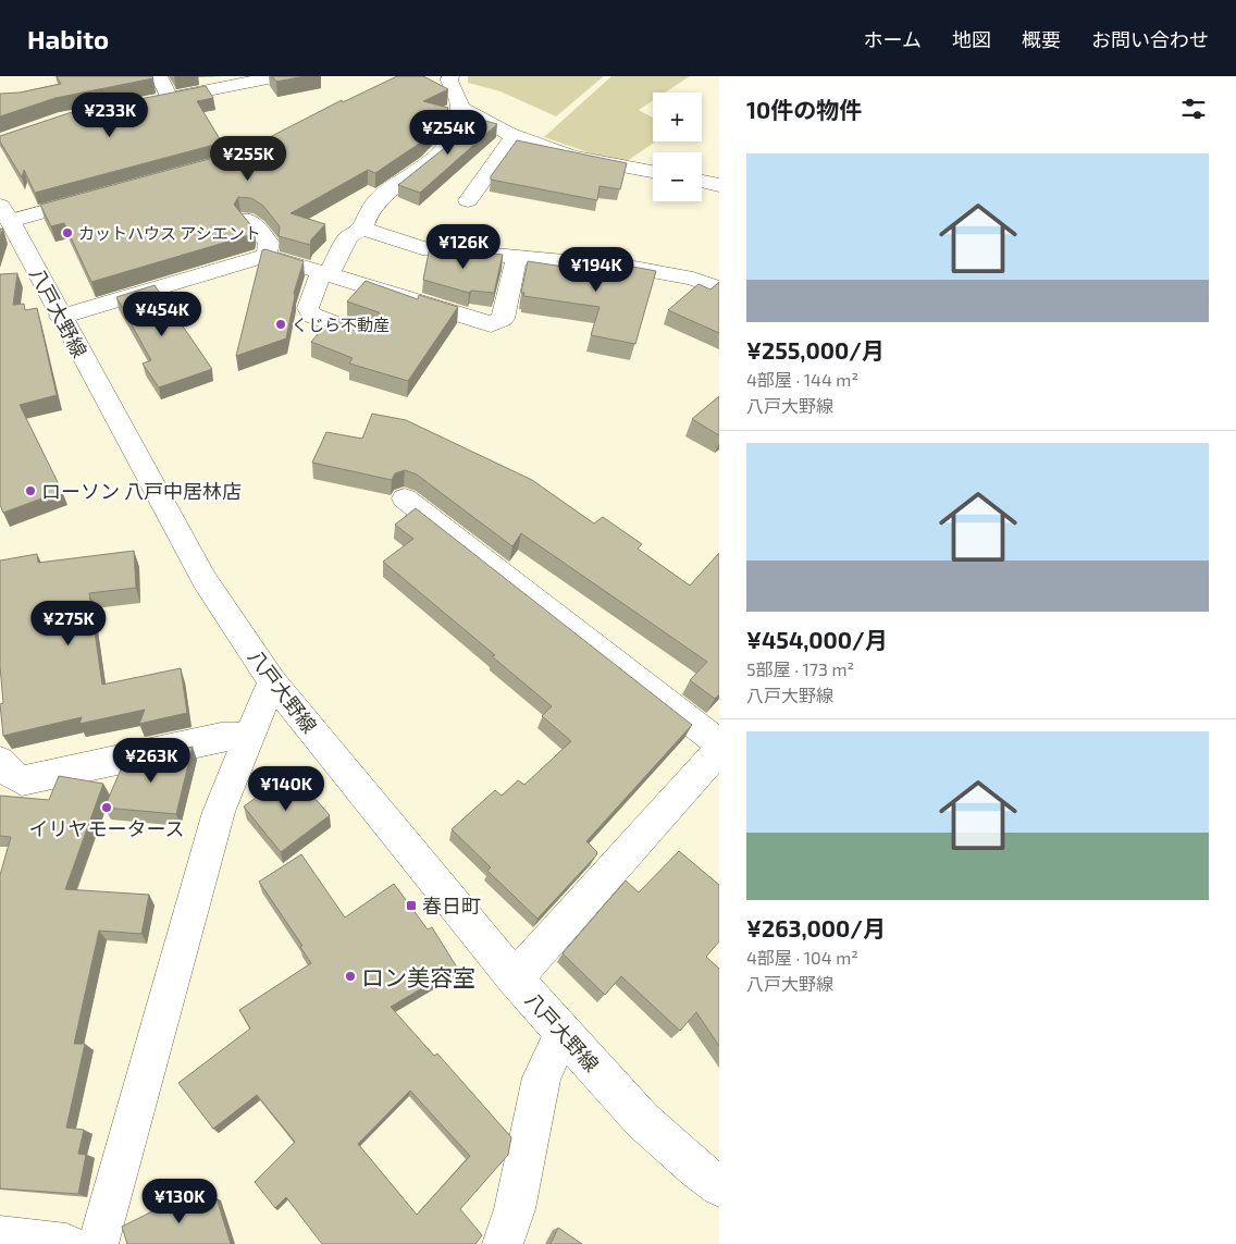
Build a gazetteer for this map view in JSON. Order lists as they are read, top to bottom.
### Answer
{
  "streets": {
    "street": ["八戸大野線"]
  },
  "places": {
    "other": [
      "カットハウス アシエント",
      "くじら不動産",
      "ローソン 八戸中居林店",
      "イリヤモータース",
      "ロン美容室"
    ],
    "transit": ["春日町"]
  },
  "page": {
    "header": "Habito",
    "nav": [
      "ホーム",
      "地図",
      "概要",
      "お問い合わせ"
    ],
    "heading": "10件の物件",
    "map_buttons": ["+", "−"],
    "price": [
      "¥233K",
      "¥254K",
      "¥255K",
      "¥126K",
      "¥194K",
      "¥454K",
      "¥275K",
      "¥263K",
      "¥140K",
      "¥130K"
    ],
    "list": [
      {
        "name": "¥255,000/月",
        "note": "4部屋 · 144 m² · 八戸大野線"
      },
      {
        "name": "¥454,000/月",
        "note": "5部屋 · 173 m² · 八戸大野線"
      },
      {
        "name": "¥263,000/月",
        "note": "4部屋 · 104 m² · 八戸大野線"
      }
    ]
  }
}
